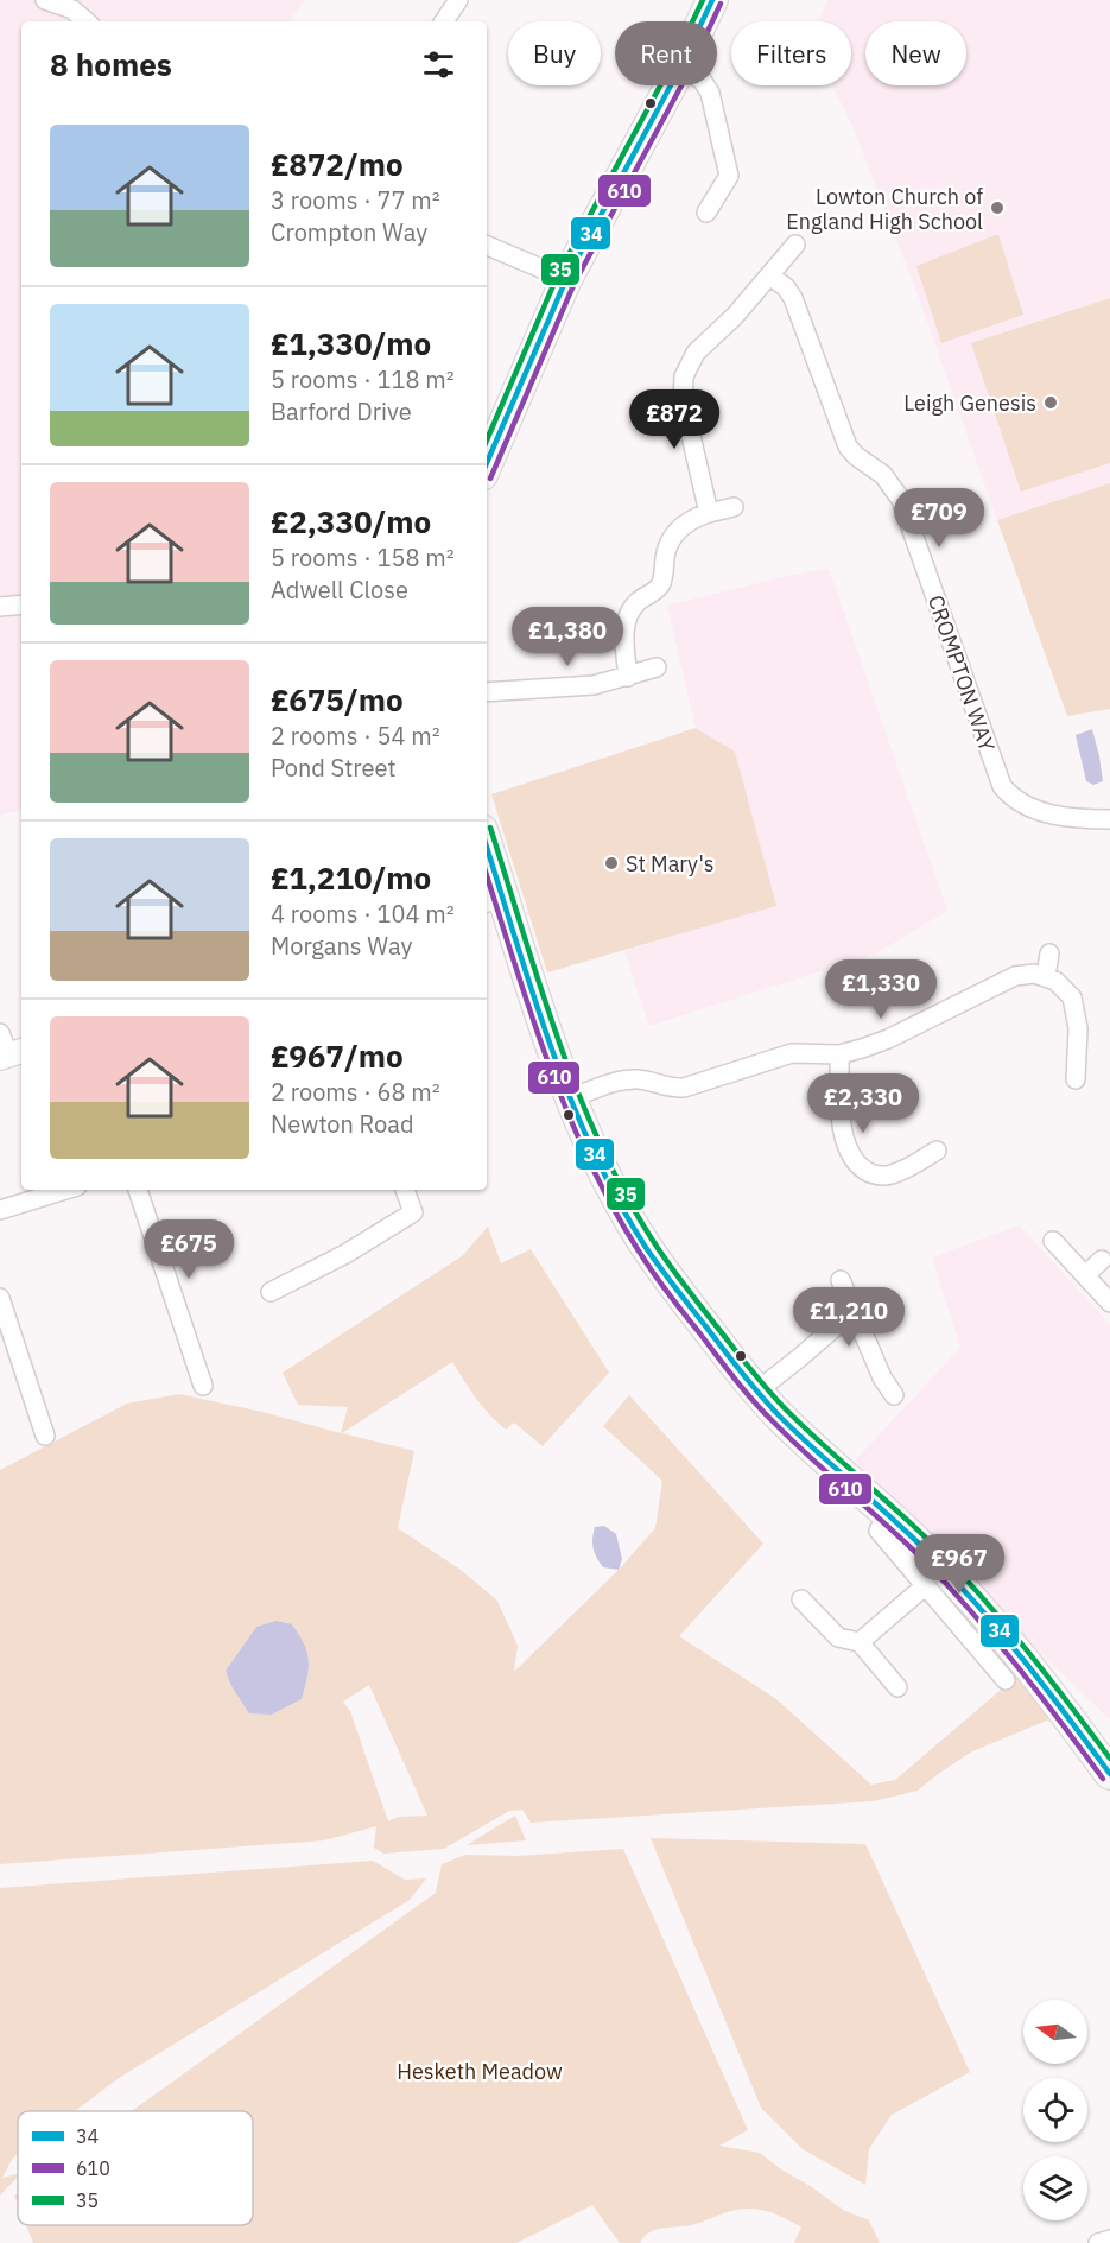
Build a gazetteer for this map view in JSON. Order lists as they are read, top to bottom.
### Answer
{
  "streets": {
    "street": ["CROMPTON WAY"]
  },
  "parks": ["Hesketh Meadow"],
  "places": ["Lowton Church of England High School", "Leigh Genesis", "St Mary's"],
  "lines": ["transit line 34", "transit line 35", "transit line 610"],
  "legend": ["34", "610", "35"],
  "north": "left",
  "page": {
    "chip": [
      "Buy",
      "Rent",
      "Filters",
      "New"
    ],
    "heading": "8 homes",
    "list": [
      {
        "name": "£872/mo",
        "note": "3 rooms · 77 m² · Crompton Way"
      },
      {
        "name": "£1,330/mo",
        "note": "5 rooms · 118 m² · Barford Drive"
      },
      {
        "name": "£2,330/mo",
        "note": "5 rooms · 158 m² · Adwell Close"
      },
      {
        "name": "£675/mo",
        "note": "2 rooms · 54 m² · Pond Street"
      },
      {
        "name": "£1,210/mo",
        "note": "4 rooms · 104 m² · Morgans Way"
      },
      {
        "name": "£967/mo",
        "note": "2 rooms · 68 m² · Newton Road"
      }
    ],
    "price": [
      "£872",
      "£709",
      "£1,380",
      "£1,330",
      "£2,330",
      "£675",
      "£1,210",
      "£967"
    ]
  }
}
